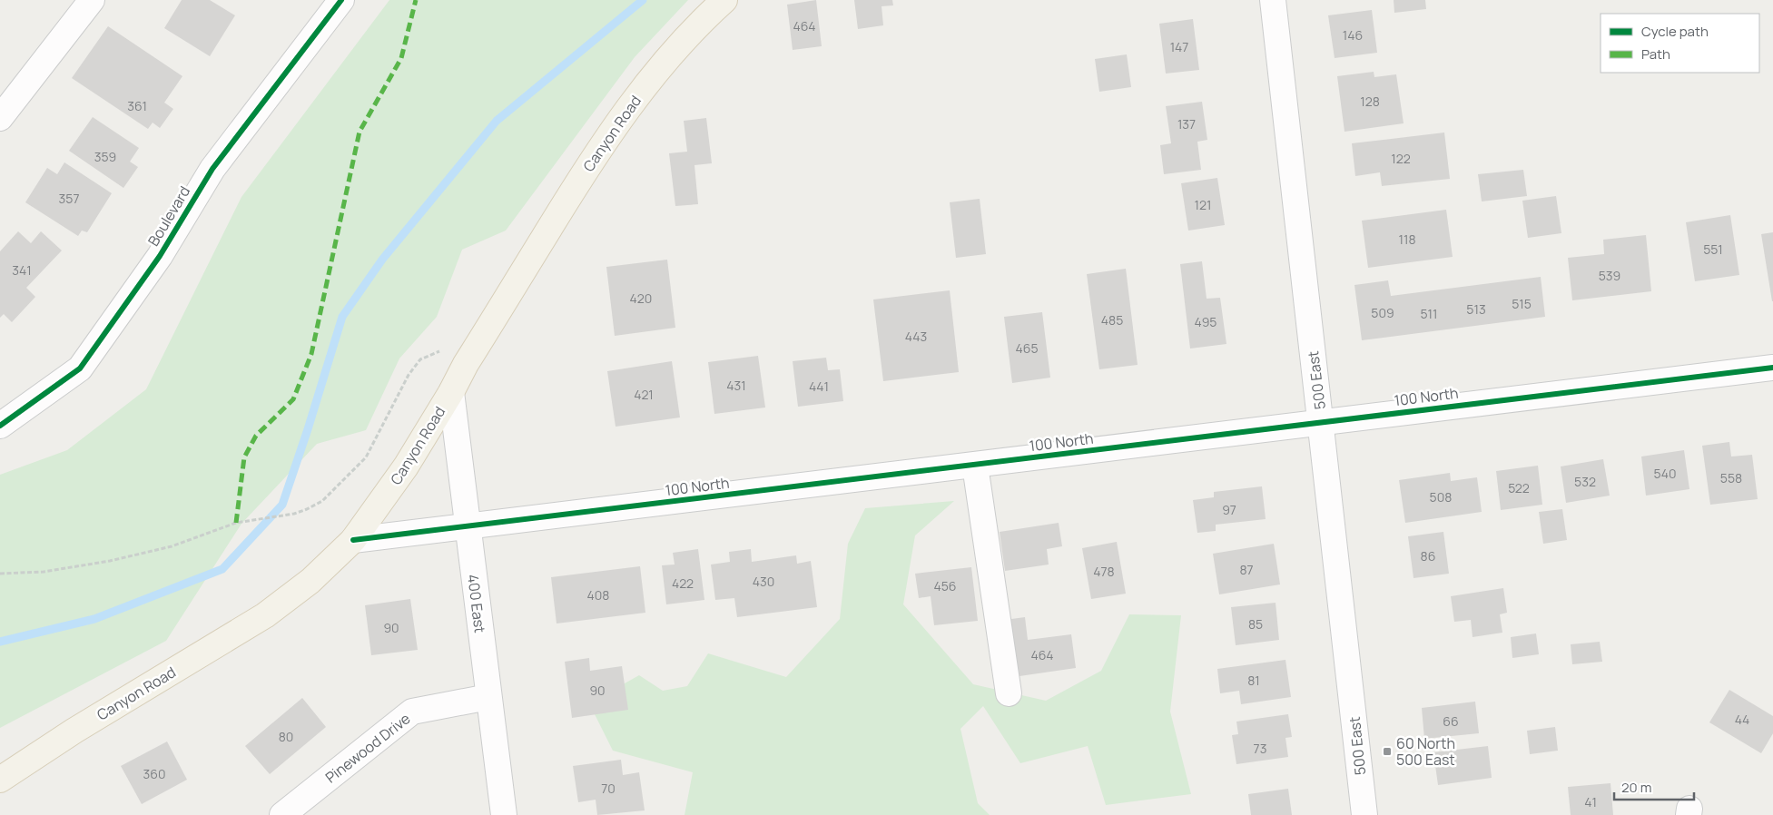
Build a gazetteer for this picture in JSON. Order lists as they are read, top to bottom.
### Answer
{
  "streets": {
    "main road": ["Canyon Road"],
    "street": [
      "Boulevard",
      "500 East",
      "100 North",
      "400 East",
      "Pinewood Drive"
    ]
  },
  "crossings": [
    ["Canyon Road", "100 North"],
    ["Canyon Road", "400 East"],
    ["500 East", "100 North"],
    ["100 North", "400 East"],
    ["400 East", "Pinewood Drive"]
  ],
  "places": {
    "transit": ["60 North 500 East"]
  },
  "house_numbers": [
    "464",
    "146",
    "147",
    "128",
    "361",
    "137",
    "359",
    "122",
    "357",
    "121",
    "118",
    "551",
    "341",
    "539",
    "420",
    "515",
    "513",
    "509",
    "511",
    "485",
    "495",
    "443",
    "465",
    "431",
    "441",
    "421",
    "540",
    "558",
    "532",
    "522",
    "508",
    "97",
    "86",
    "87",
    "478",
    "430",
    "422",
    "456",
    "408",
    "85",
    "90",
    "464",
    "81",
    "90",
    "44",
    "66",
    "80",
    "73",
    "360",
    "70",
    "41"
  ],
  "legend": ["Cycle path", "Path"],
  "scale_bar": "20 m"
}
